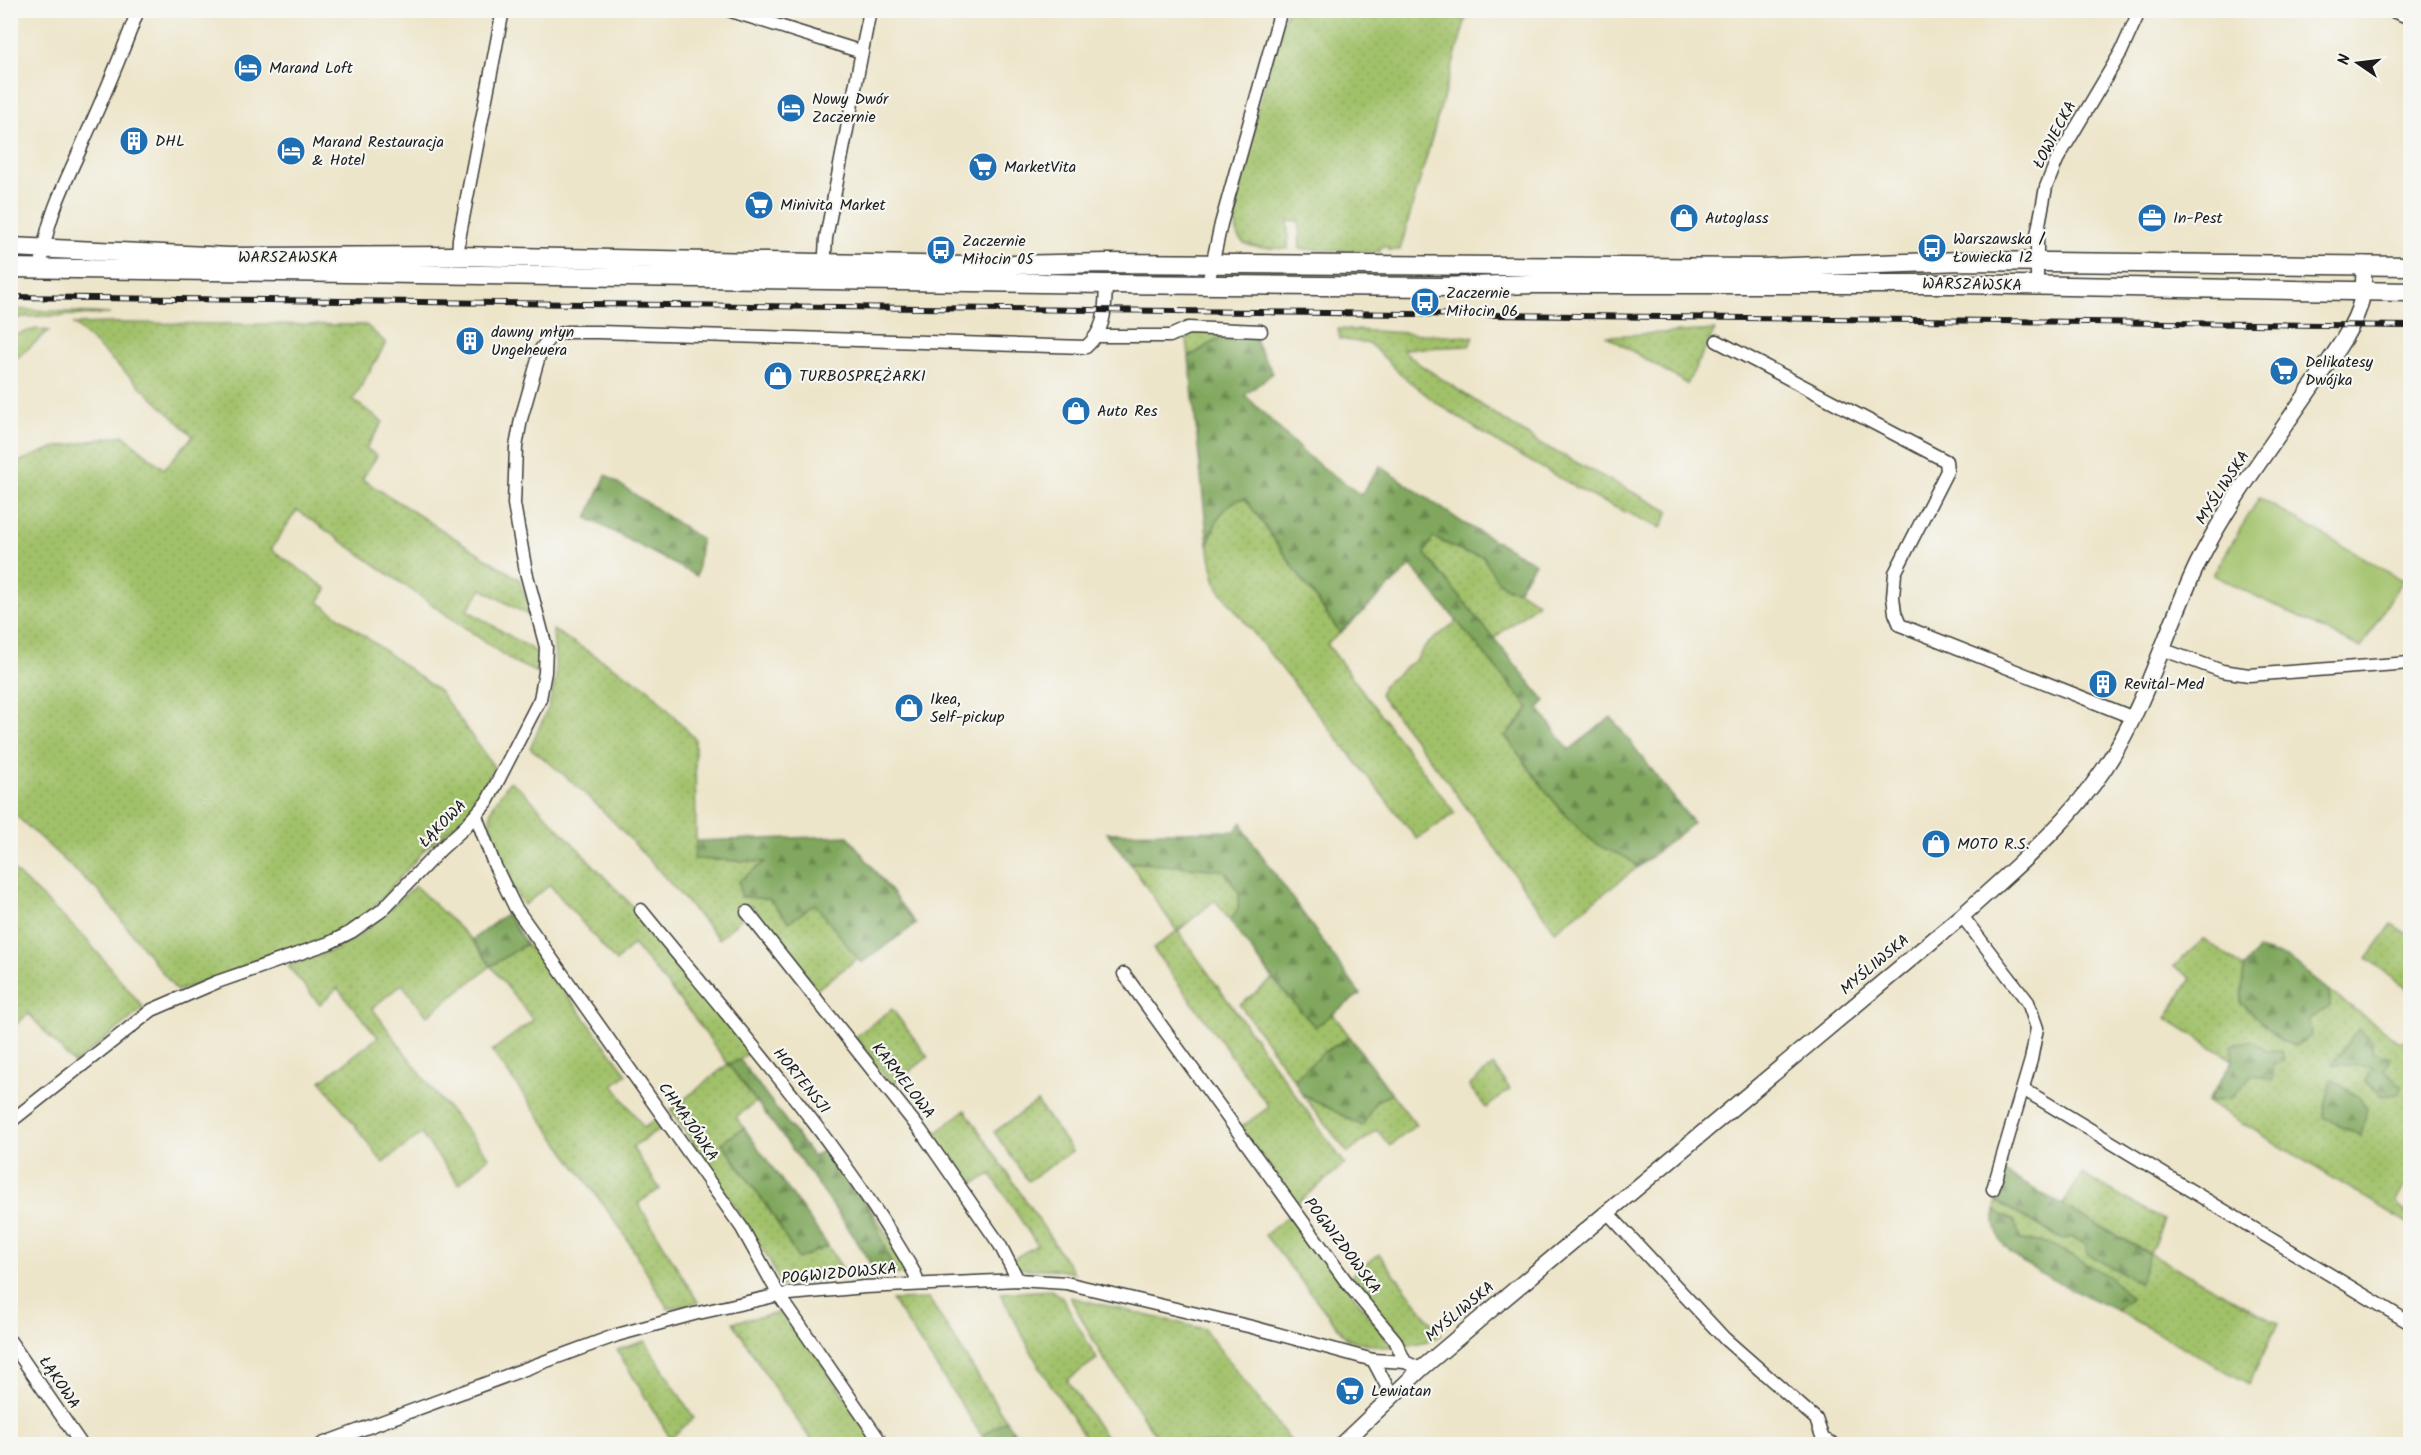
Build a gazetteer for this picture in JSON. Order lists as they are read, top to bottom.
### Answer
{
  "streets": {
    "main road": ["WARSZAWSKA"],
    "street": [
      "ŁOWIECKA",
      "MYŚLIWSKA",
      "ŁĄKOWA",
      "HORTENSJI",
      "KARMELOWA",
      "CHMAJÓWKA",
      "POGWIZDOWSKA"
    ]
  },
  "crossings": [
    ["ŁOWIECKA", "WARSZAWSKA"],
    ["WARSZAWSKA", "MYŚLIWSKA"],
    ["MYŚLIWSKA", "POGWIZDOWSKA"],
    ["ŁĄKOWA", "CHMAJÓWKA"],
    ["HORTENSJI", "POGWIZDOWSKA"],
    ["KARMELOWA", "POGWIZDOWSKA"],
    ["CHMAJÓWKA", "POGWIZDOWSKA"]
  ],
  "places": {
    "hotel": ["Marand Loft", "Nowy Dwór Zaczernie", "Marand Restauracja & Hotel"],
    "building": ["DHL", "dawny młyn Ungeheuera", "Revital-Med"],
    "supermarket": [
      "MarketVita",
      "Minivita Market",
      "Delikatesy Dwójka",
      "Lewiatan"
    ],
    "shop": [
      "Autoglass",
      "TURBOSPRĘŻARKI",
      "Auto Res",
      "Ikea, Self-pickup",
      "MOTO R.S."
    ],
    "office": ["In-Pest"],
    "bus stop": ["Warszawska / Łowiecka 12", "Zaczernie Miłocin 05", "Zaczernie Miłocin 06"]
  },
  "north": "left"
}
